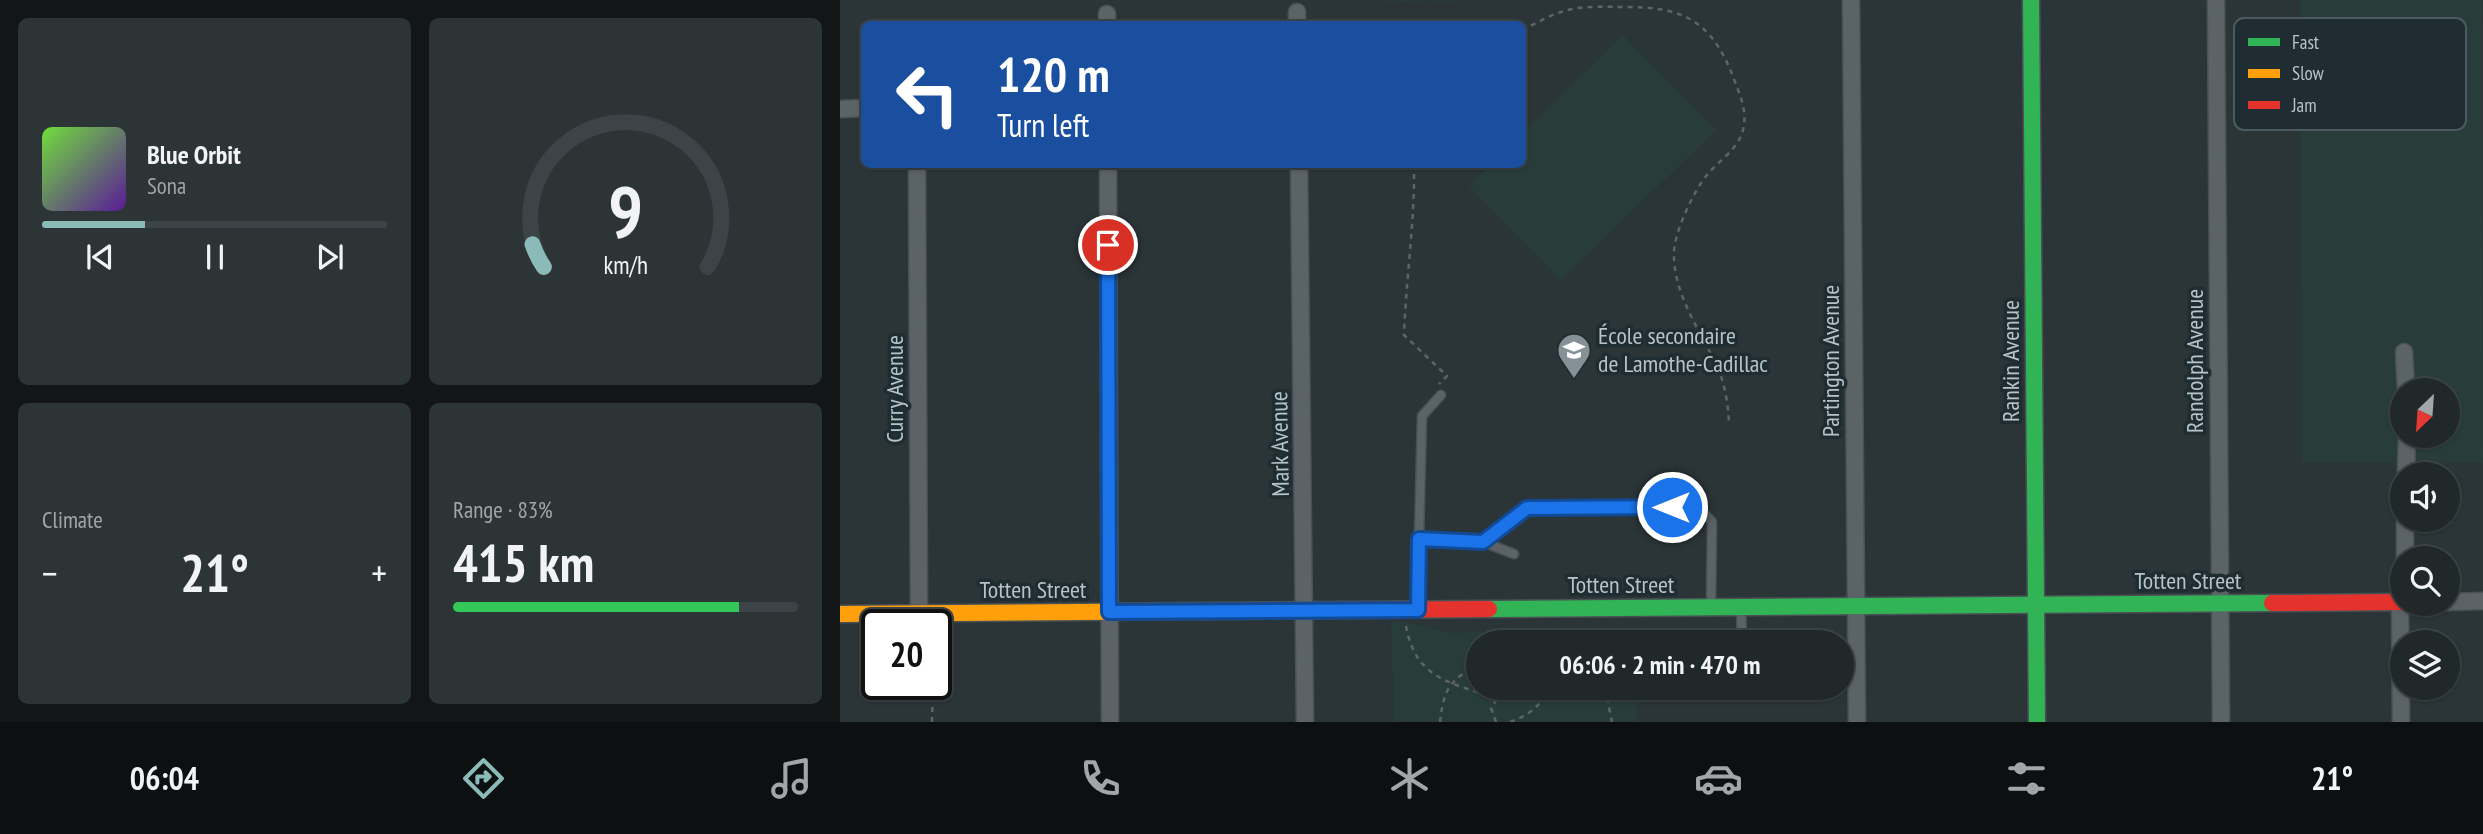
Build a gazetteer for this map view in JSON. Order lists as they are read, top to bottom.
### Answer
{
  "streets": {
    "street": [
      "Partington Avenue",
      "Rankin Avenue",
      "Randolph Avenue",
      "Curry Avenue",
      "Mark Avenue",
      "Totten Street"
    ]
  },
  "crossings": [
    ["Partington Avenue", "Totten Street"],
    ["Rankin Avenue", "Totten Street"],
    ["Randolph Avenue", "Totten Street"],
    ["Mark Avenue", "Totten Street"]
  ],
  "places": {
    "school or university": ["École secondaire de Lamothe-Cadillac"]
  },
  "legend": ["Fast", "Slow", "Jam"],
  "north": "bottom left",
  "page": {
    "turn": ["120 m", "Turn left"],
    "song": ["Blue Orbit", "Sona"],
    "tile": [
      "Climate",
      ["Range · 83%", "415 km"]
    ],
    "heat": ["−", "21°", "+"],
    "limit": "20",
    "trip": "06:06 · 2 min · 470 m",
    "tabs": ["06:04", "21°"],
    "gauge": ["9", "km/h"]
  }
}
